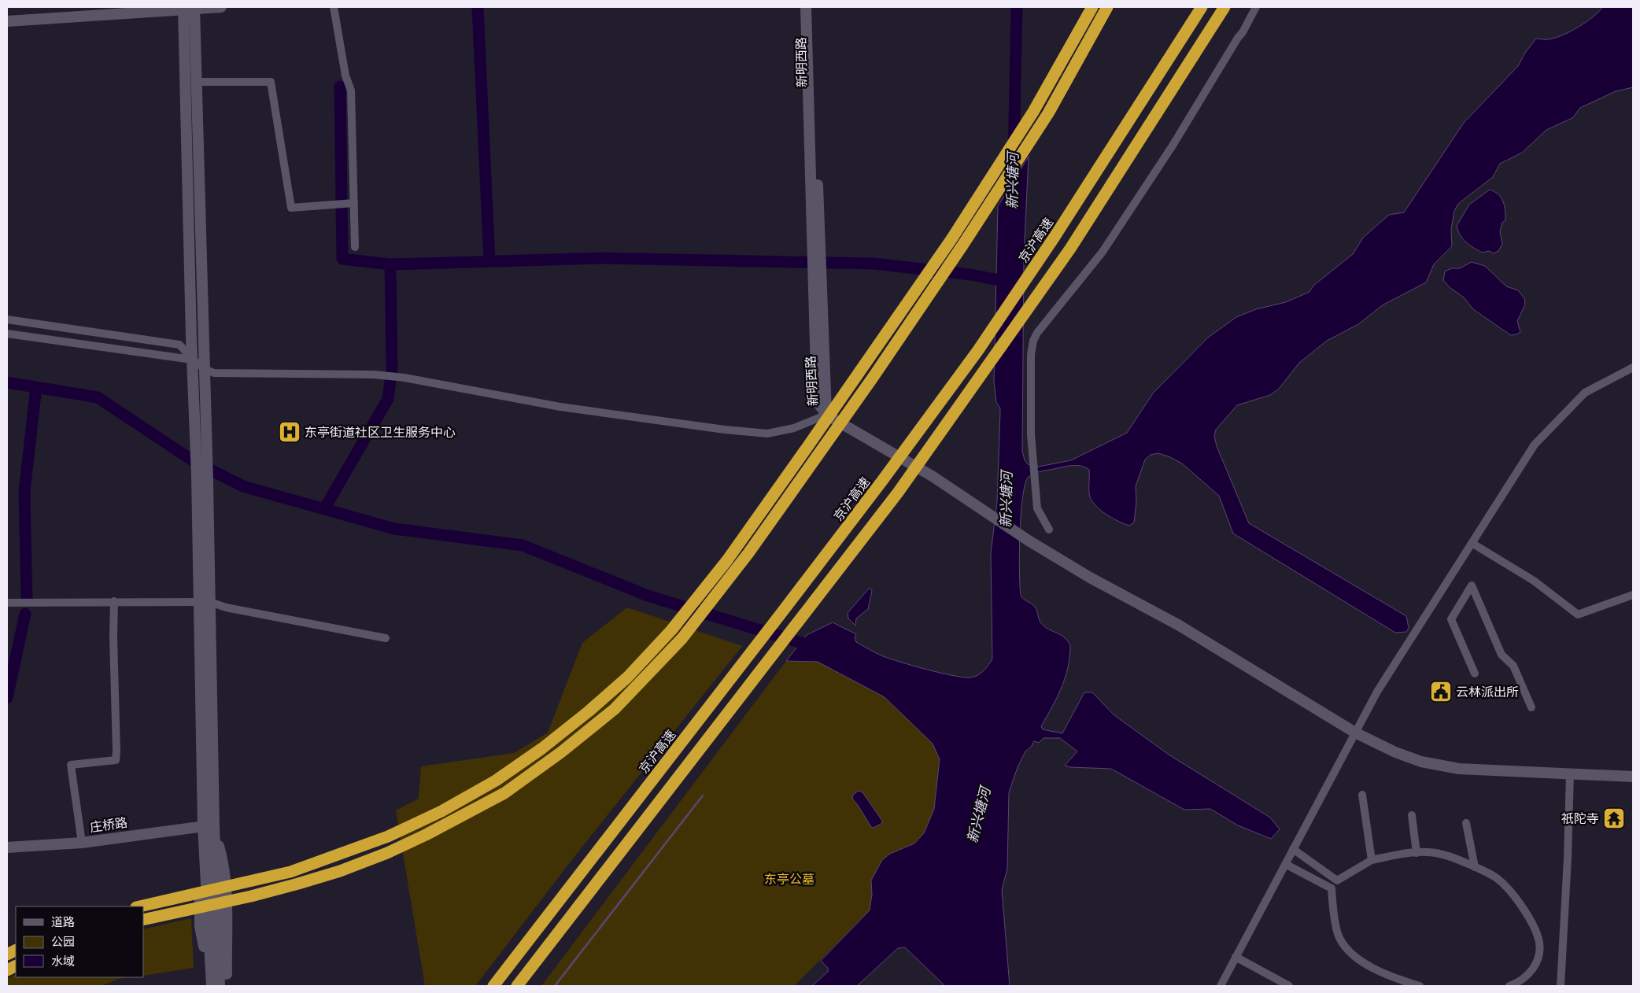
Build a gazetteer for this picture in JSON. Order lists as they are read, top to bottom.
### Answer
{
  "streets": {
    "highway": ["京沪高速"],
    "main road": ["新明西路", "庄桥路"]
  },
  "water": ["新兴塘河"],
  "parks": ["东亭公墓"],
  "places": {
    "hospital": ["东亭街道社区卫生服务中心"],
    "public building": ["云林派出所"],
    "temple": ["祇陀寺"]
  },
  "legend": ["道路", "公园", "水域"]
}
